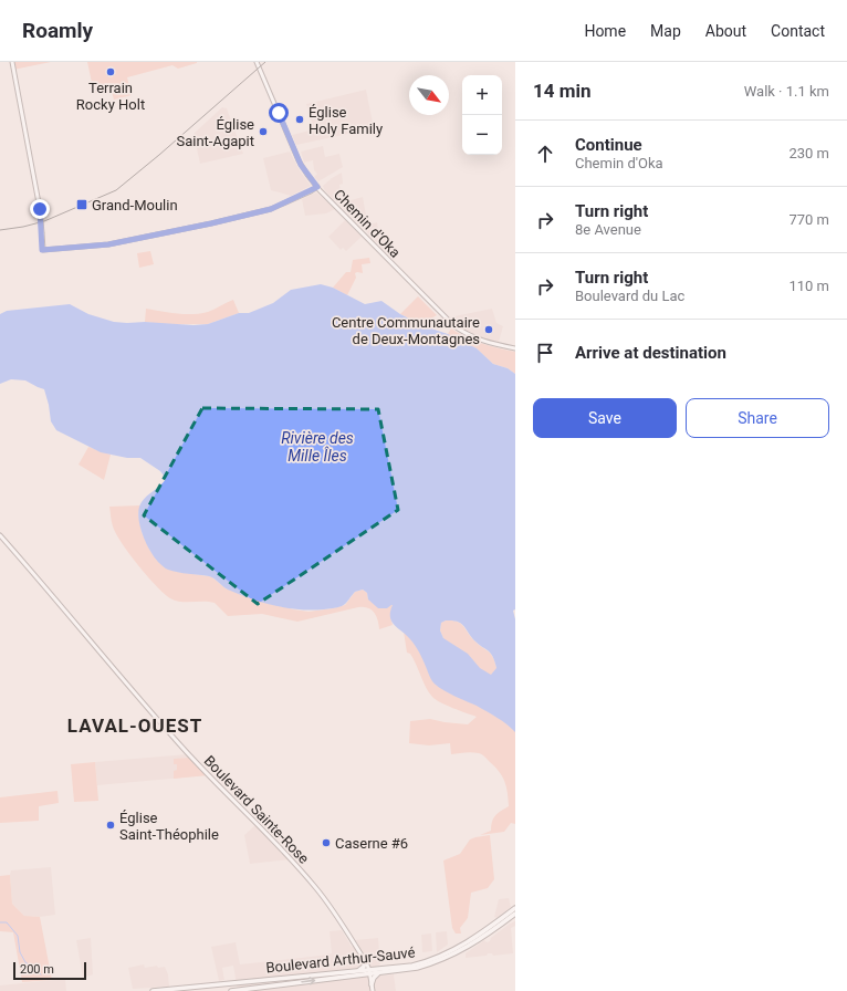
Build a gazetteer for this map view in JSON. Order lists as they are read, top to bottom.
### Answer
{
  "streets": {
    "main road": ["Boulevard Arthur-Sauvé"],
    "street": ["Chemin d'Oka", "Boulevard Sainte-Rose"]
  },
  "crossings": [
    ["Boulevard Sainte-Rose", "Boulevard Arthur-Sauvé"]
  ],
  "districts": ["LAVAL-OUEST"],
  "water": ["Rivière des Mille Îles"],
  "places": {
    "other": [
      "Terrain Rocky Holt",
      "Église Holy Family",
      "Église Saint-Agapit",
      "Centre Communautaire de Deux-Montagnes",
      "Église Saint-Théophile",
      "Caserne #6"
    ],
    "transit": ["Grand-Moulin"]
  },
  "scale_bar": "200 m",
  "north": "bottom right",
  "page": {
    "header": "Roamly",
    "nav": [
      "Home",
      "Map",
      "About",
      "Contact"
    ],
    "heading": ["14 min", "Walk · 1.1 km"],
    "map_buttons": ["+", "−"],
    "list": [
      ["Continue", "Chemin d'Oka", "230 m"],
      ["Turn right", "8e Avenue", "770 m"],
      ["Turn right", "Boulevard du Lac", "110 m"],
      "Arrive at destination"
    ],
    "buttons": ["Save", "Share"],
    "scale": "200 m"
  }
}
